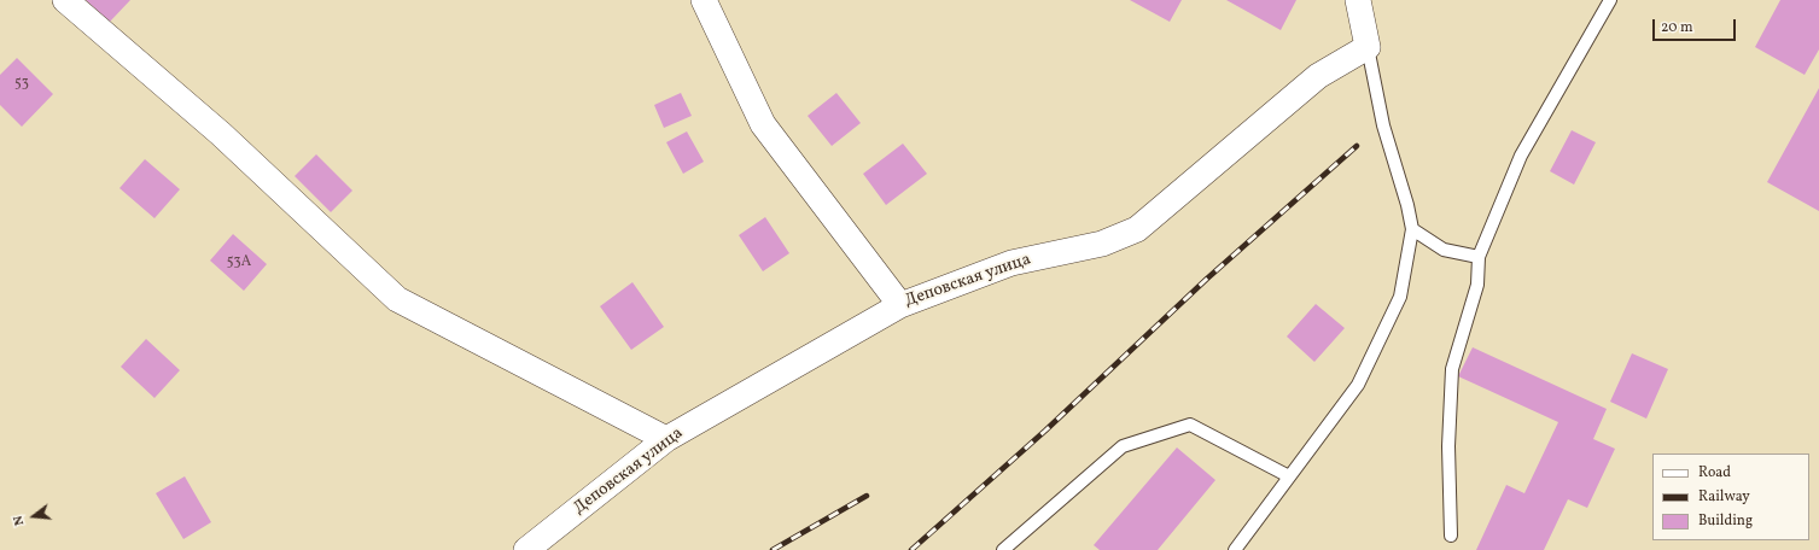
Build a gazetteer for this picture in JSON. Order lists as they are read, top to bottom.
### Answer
{
  "streets": {
    "street": ["Деповская улица"]
  },
  "house_numbers": ["53", "53А"],
  "legend": ["Road", "Railway", "Building"],
  "scale_bar": "20 m",
  "north": "left"
}
